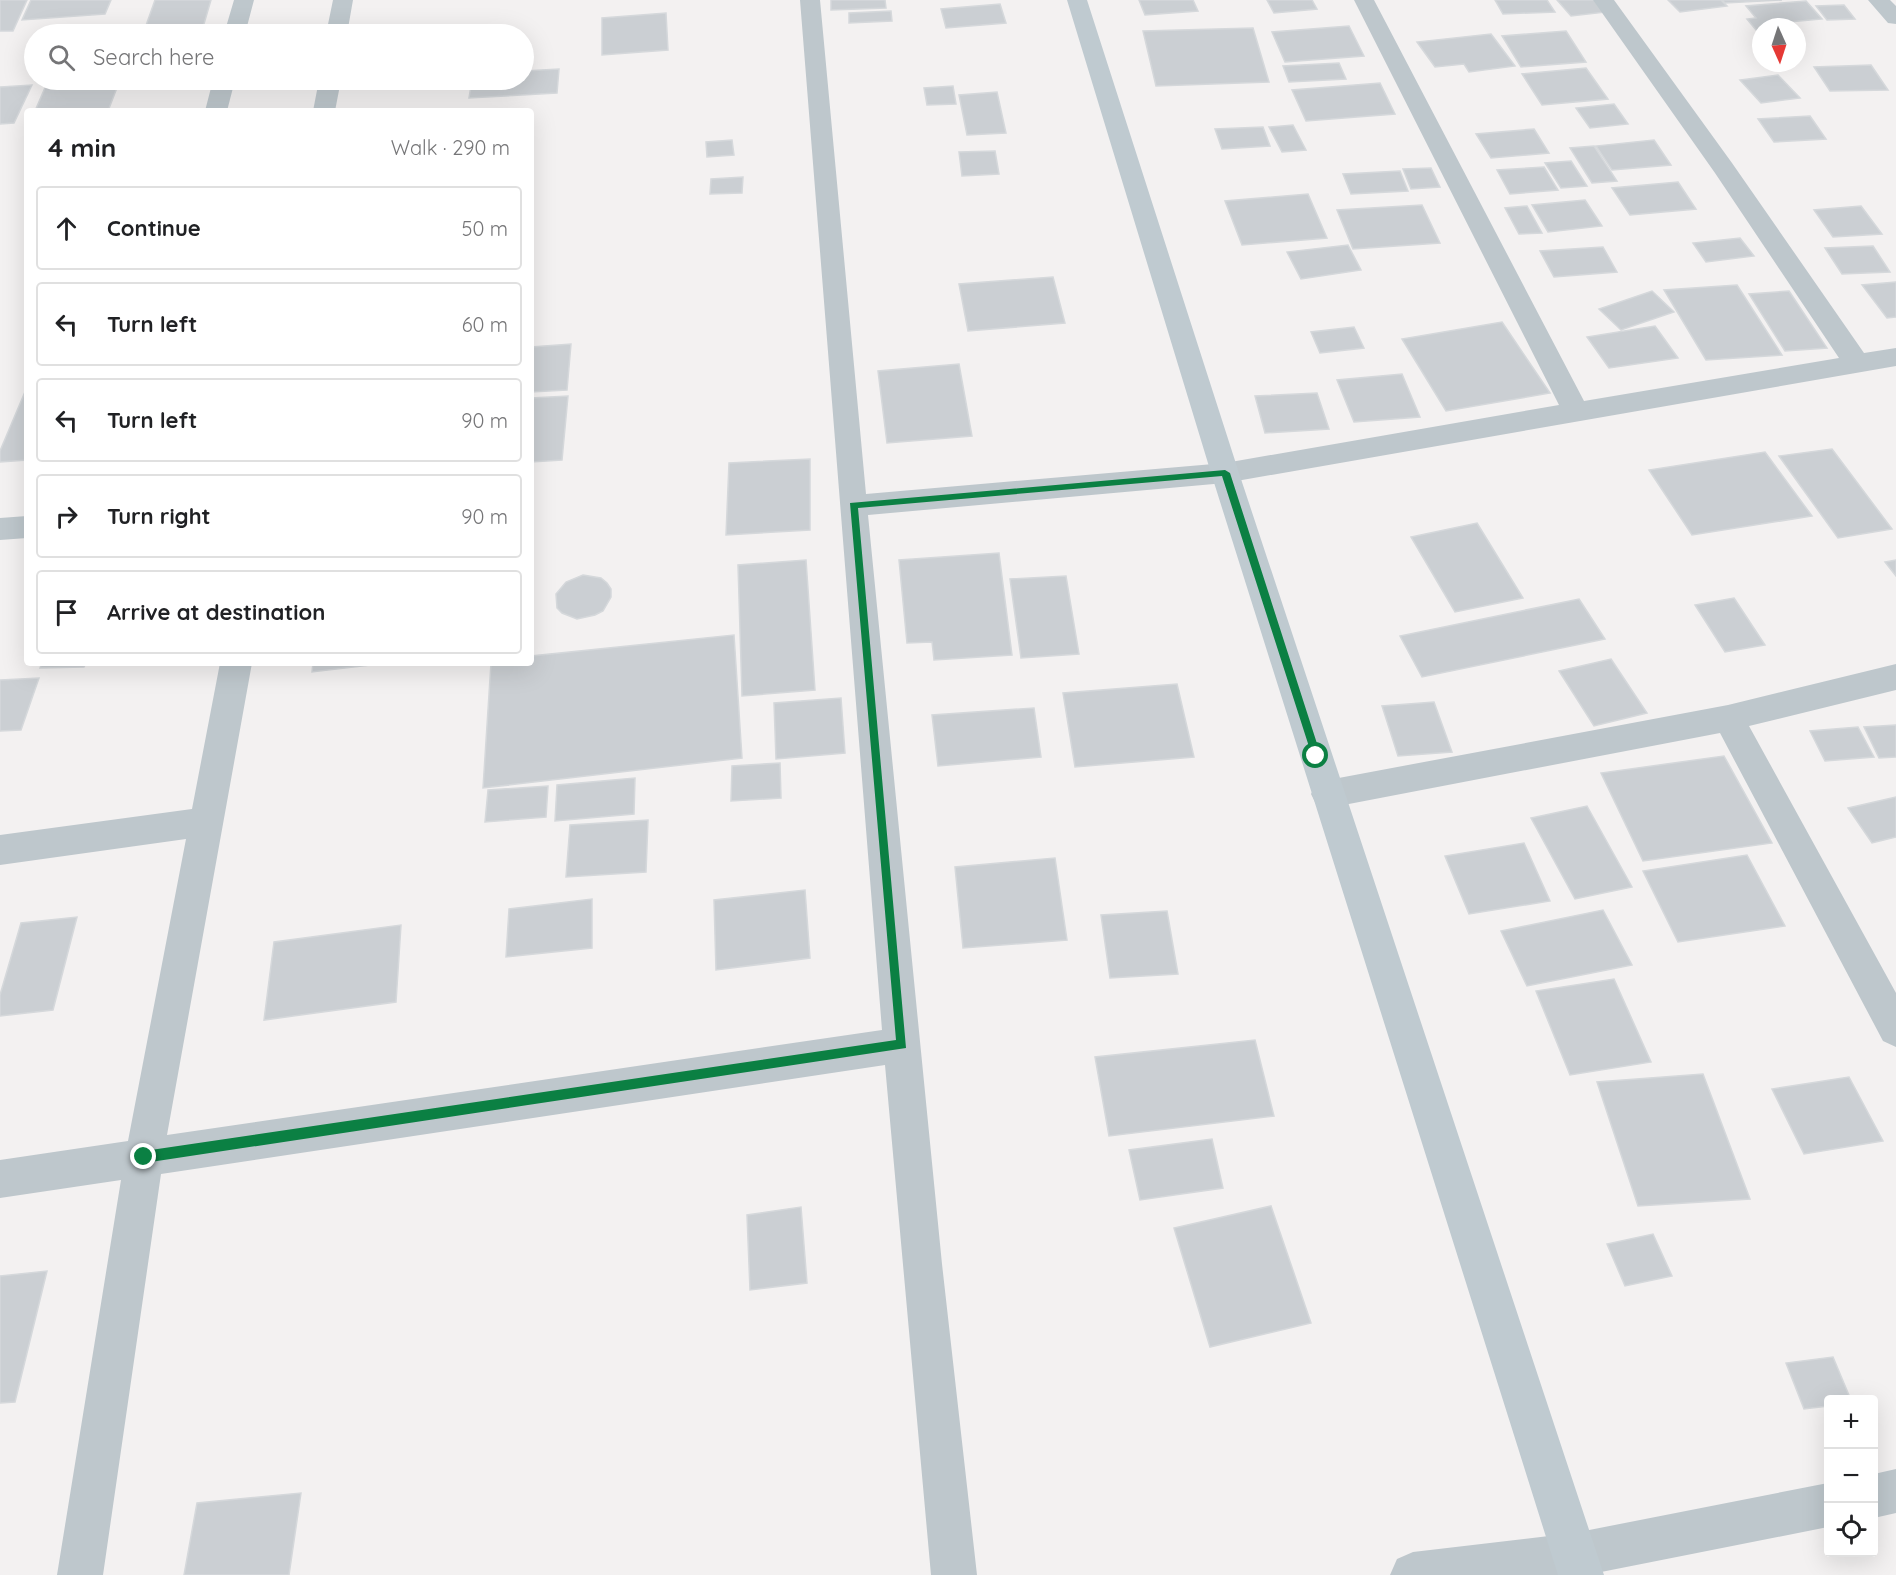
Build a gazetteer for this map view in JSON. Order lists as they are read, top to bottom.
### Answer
{
  "north": "bottom",
  "page": {
    "search": "Search here",
    "heading": ["4 min", "Walk · 290 m"],
    "list": [
      ["Continue", "50 m"],
      ["Turn left", "60 m"],
      ["Turn left", "90 m"],
      ["Turn right", "90 m"],
      "Arrive at destination"
    ],
    "map_buttons": ["+", "−"]
  }
}
